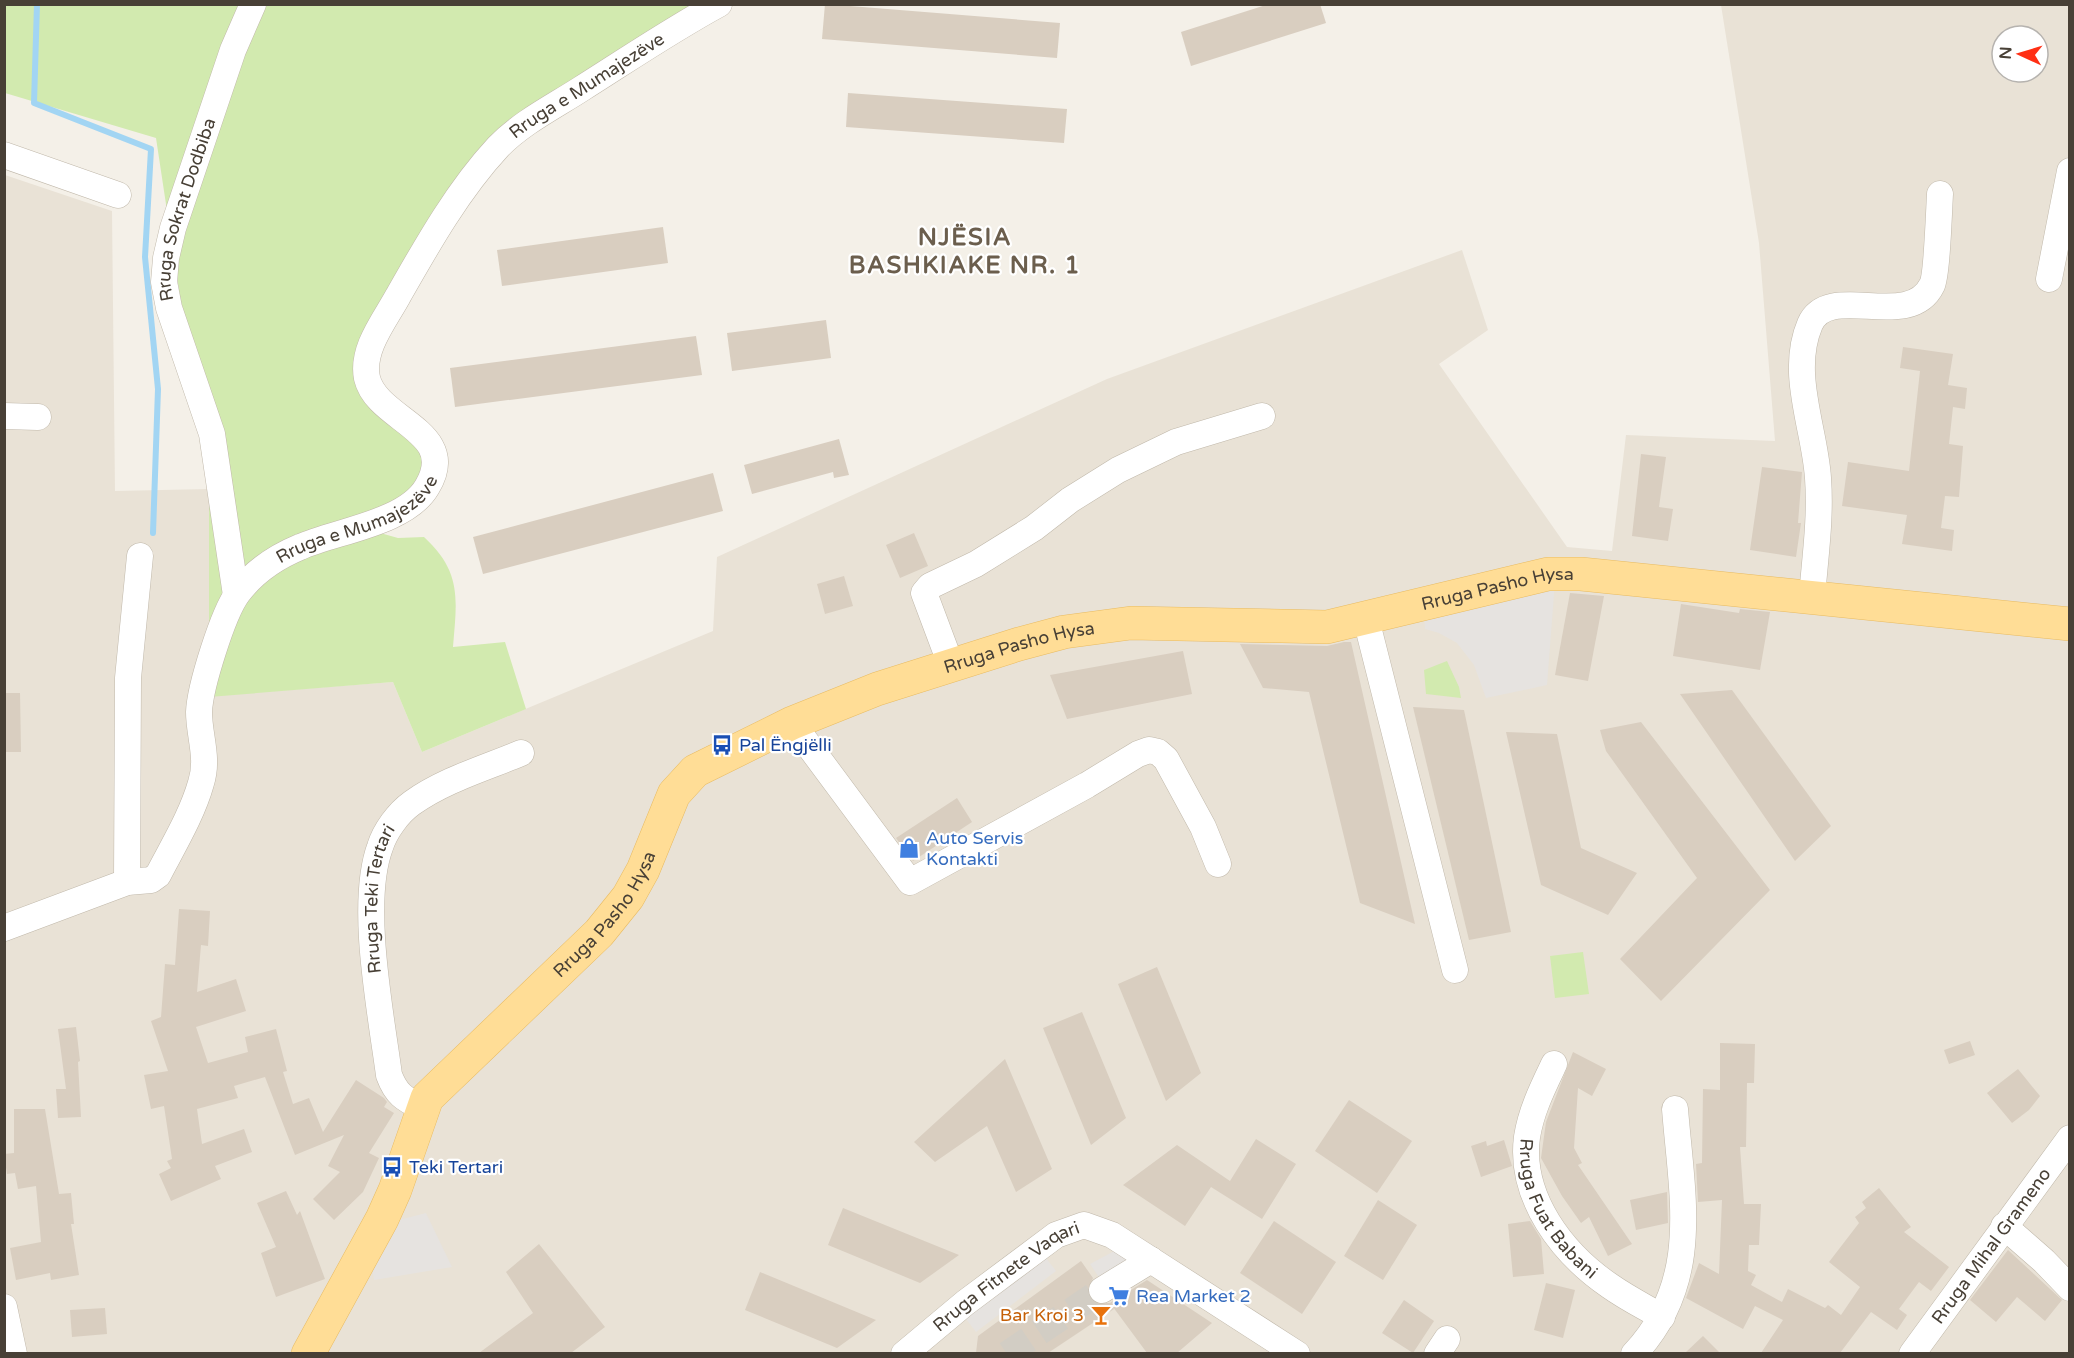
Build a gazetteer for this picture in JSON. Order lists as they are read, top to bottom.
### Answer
{
  "streets": {
    "main road": ["Rruga Pasho Hysa"],
    "street": [
      "Rruga e Mumajezëve",
      "Rruga Sokrat Dodbiba",
      "Rruga Teki Tertari",
      "Rruga Fuat Babani",
      "Rruga Mihal Grameno",
      "Rruga Fitnete Vaqari"
    ]
  },
  "crossings": [
    ["Rruga e Mumajezëve", "Rruga Sokrat Dodbiba"],
    ["Rruga Pasho Hysa", "Rruga Teki Tertari"]
  ],
  "districts": ["NJËSIA BASHKIAKE NR. 1"],
  "places": {
    "bus stop": ["Pal Ëngjëlli", "Teki Tertari"],
    "shop": ["Auto Servis Kontakti"],
    "supermarket": ["Rea Market 2"],
    "bar": ["Bar Kroi 3"]
  },
  "north": "left"
}
